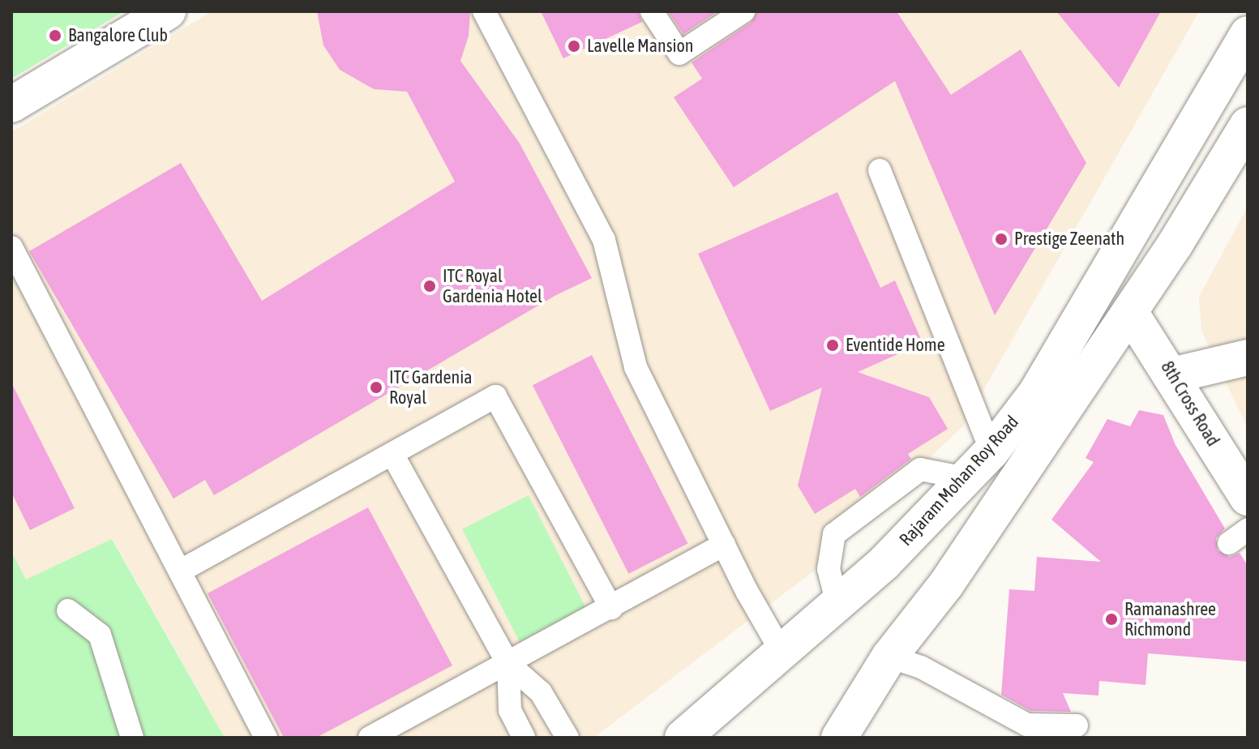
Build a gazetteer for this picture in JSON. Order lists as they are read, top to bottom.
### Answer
{
  "streets": {
    "main road": ["8th Cross Road", "Rajaram Mohan Roy Road"]
  },
  "crossings": [
    ["8th Cross Road", "Rajaram Mohan Roy Road"]
  ],
  "places": [
    "Bangalore Club",
    "Lavelle Mansion",
    "Prestige Zeenath",
    "ITC Royal Gardenia Hotel",
    "Eventide Home",
    "ITC Gardenia Royal",
    "Ramanashree Richmond"
  ]
}
